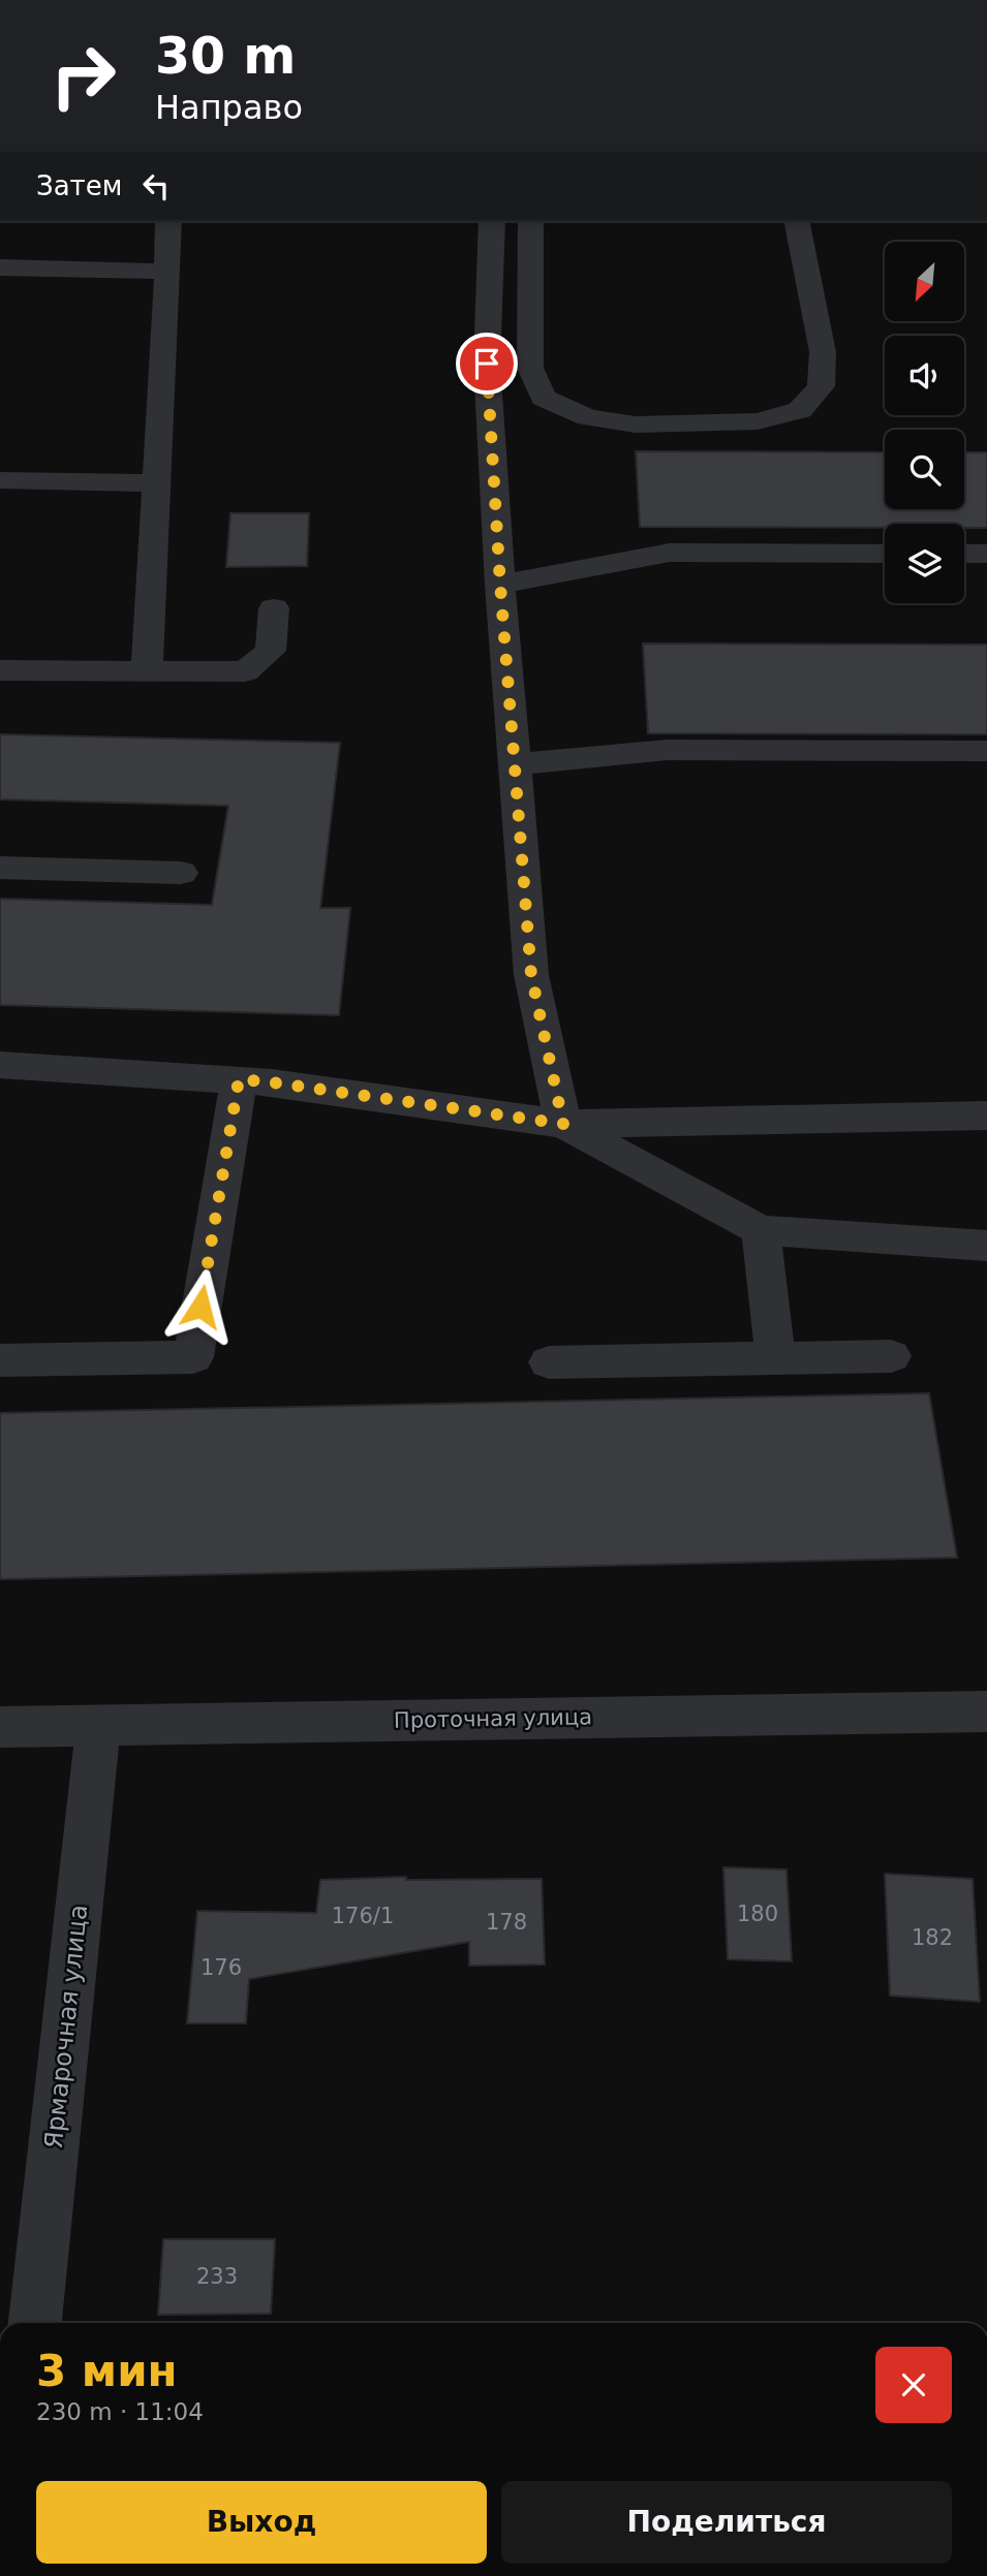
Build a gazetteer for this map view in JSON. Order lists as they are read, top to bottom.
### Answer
{
  "streets": {
    "street": ["Проточная улица", "Ярмарочная улица"]
  },
  "crossings": [
    ["Проточная улица", "Ярмарочная улица"]
  ],
  "house_numbers": [
    "180",
    "176/1",
    "178",
    "182",
    "176",
    "233"
  ],
  "north": "bottom left",
  "page": {
    "turn": ["30 m", "Направо"],
    "then": "Затем",
    "heading": ["3 мин", "230 m · 11:04"],
    "buttons": ["Выход", "Поделиться"]
  }
}
